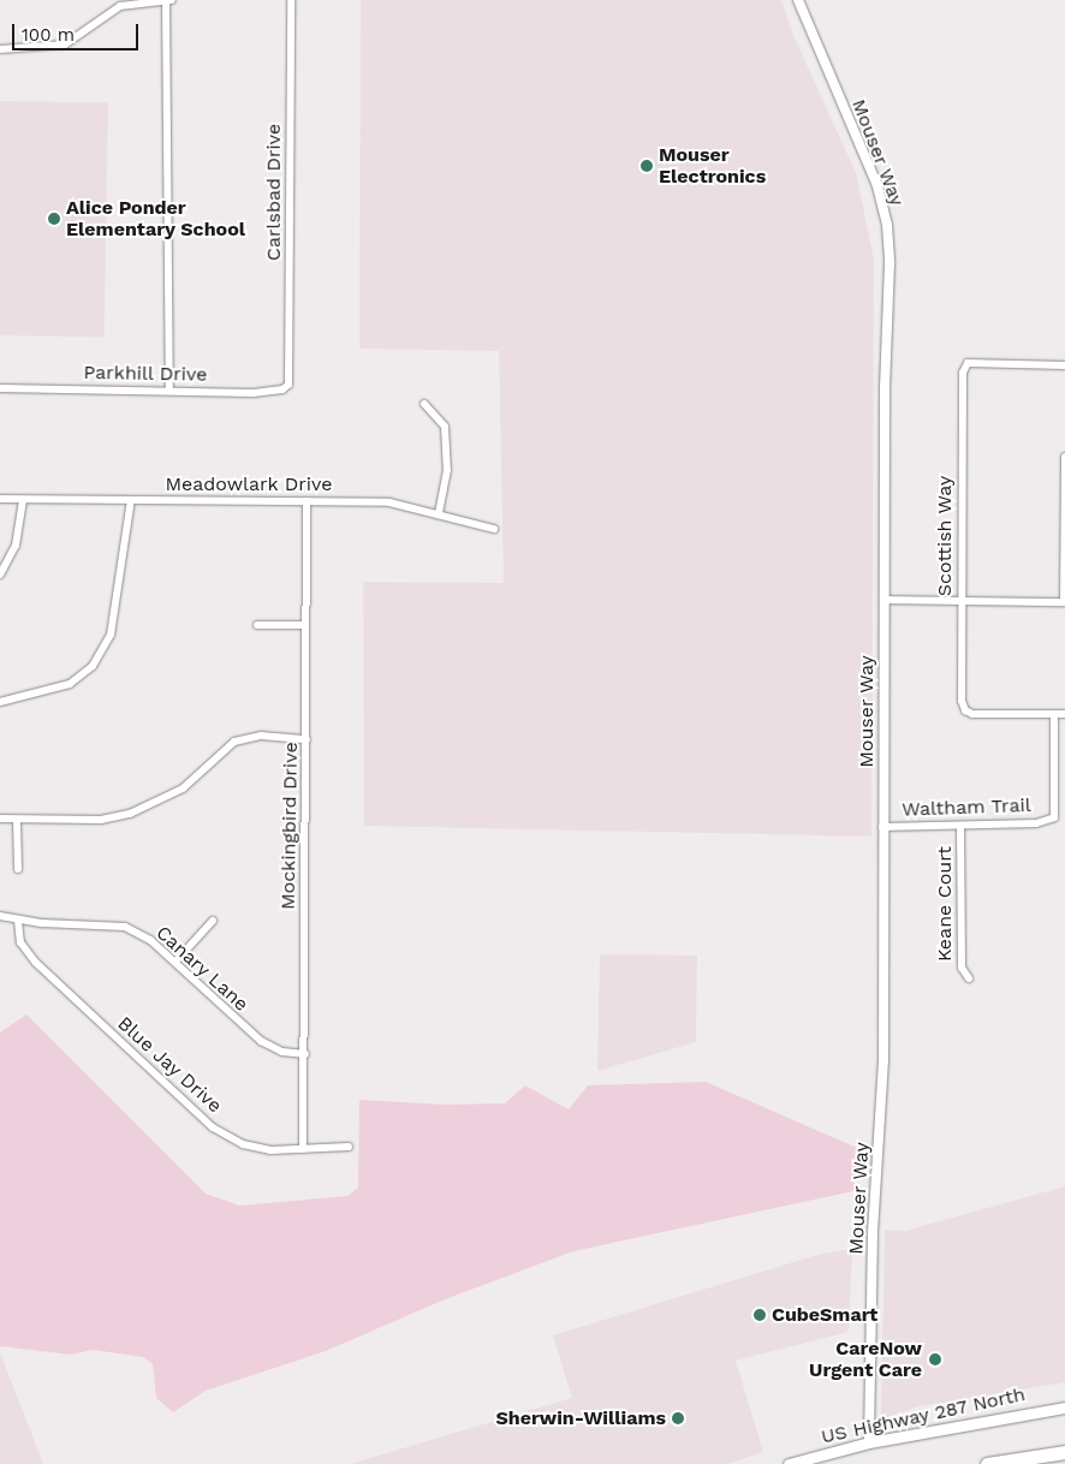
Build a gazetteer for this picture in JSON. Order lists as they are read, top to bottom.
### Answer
{
  "streets": {
    "main road": ["US Highway 287 North"],
    "street": [
      "Mouser Way",
      "Carlsbad Drive",
      "Parkhill Drive",
      "Meadowlark Drive",
      "Scottish Way",
      "Waltham Trail",
      "Mockingbird Drive",
      "Keane Court",
      "Canary Lane",
      "Blue Jay Drive"
    ]
  },
  "crossings": [
    ["Mouser Way", "Waltham Trail"],
    ["Mouser Way", "US Highway 287 North"],
    ["Carlsbad Drive", "Parkhill Drive"],
    ["Meadowlark Drive", "Mockingbird Drive"],
    ["Scottish Way", "Waltham Trail"],
    ["Waltham Trail", "Keane Court"],
    ["Mockingbird Drive", "Canary Lane"],
    ["Mockingbird Drive", "Blue Jay Drive"],
    ["Canary Lane", "Blue Jay Drive"]
  ],
  "places": [
    "Mouser Electronics",
    "Alice Ponder Elementary School",
    "CubeSmart",
    "CareNow Urgent Care",
    "Sherwin-Williams"
  ],
  "scale_bar": "100 m"
}
